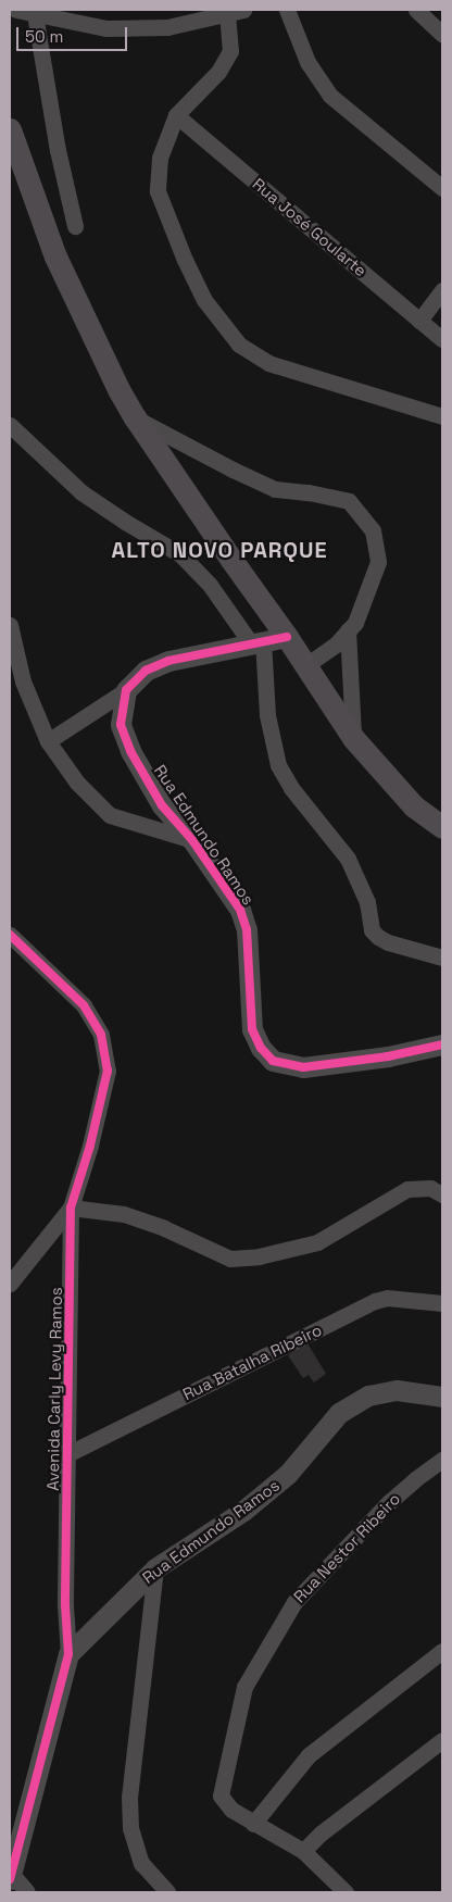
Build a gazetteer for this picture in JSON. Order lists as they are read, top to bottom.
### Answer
{
  "streets": {
    "street": [
      "Rua José Goularte",
      "Rua Edmundo Ramos",
      "Rua Batalha Ribeiro",
      "Avenida Carly Levy Ramos",
      "Rua Nestor Ribeiro"
    ]
  },
  "crossings": [
    ["Rua Edmundo Ramos", "Avenida Carly Levy Ramos"],
    ["Rua Batalha Ribeiro", "Avenida Carly Levy Ramos"]
  ],
  "districts": ["ALTO NOVO PARQUE"],
  "scale_bar": "50 m"
}
